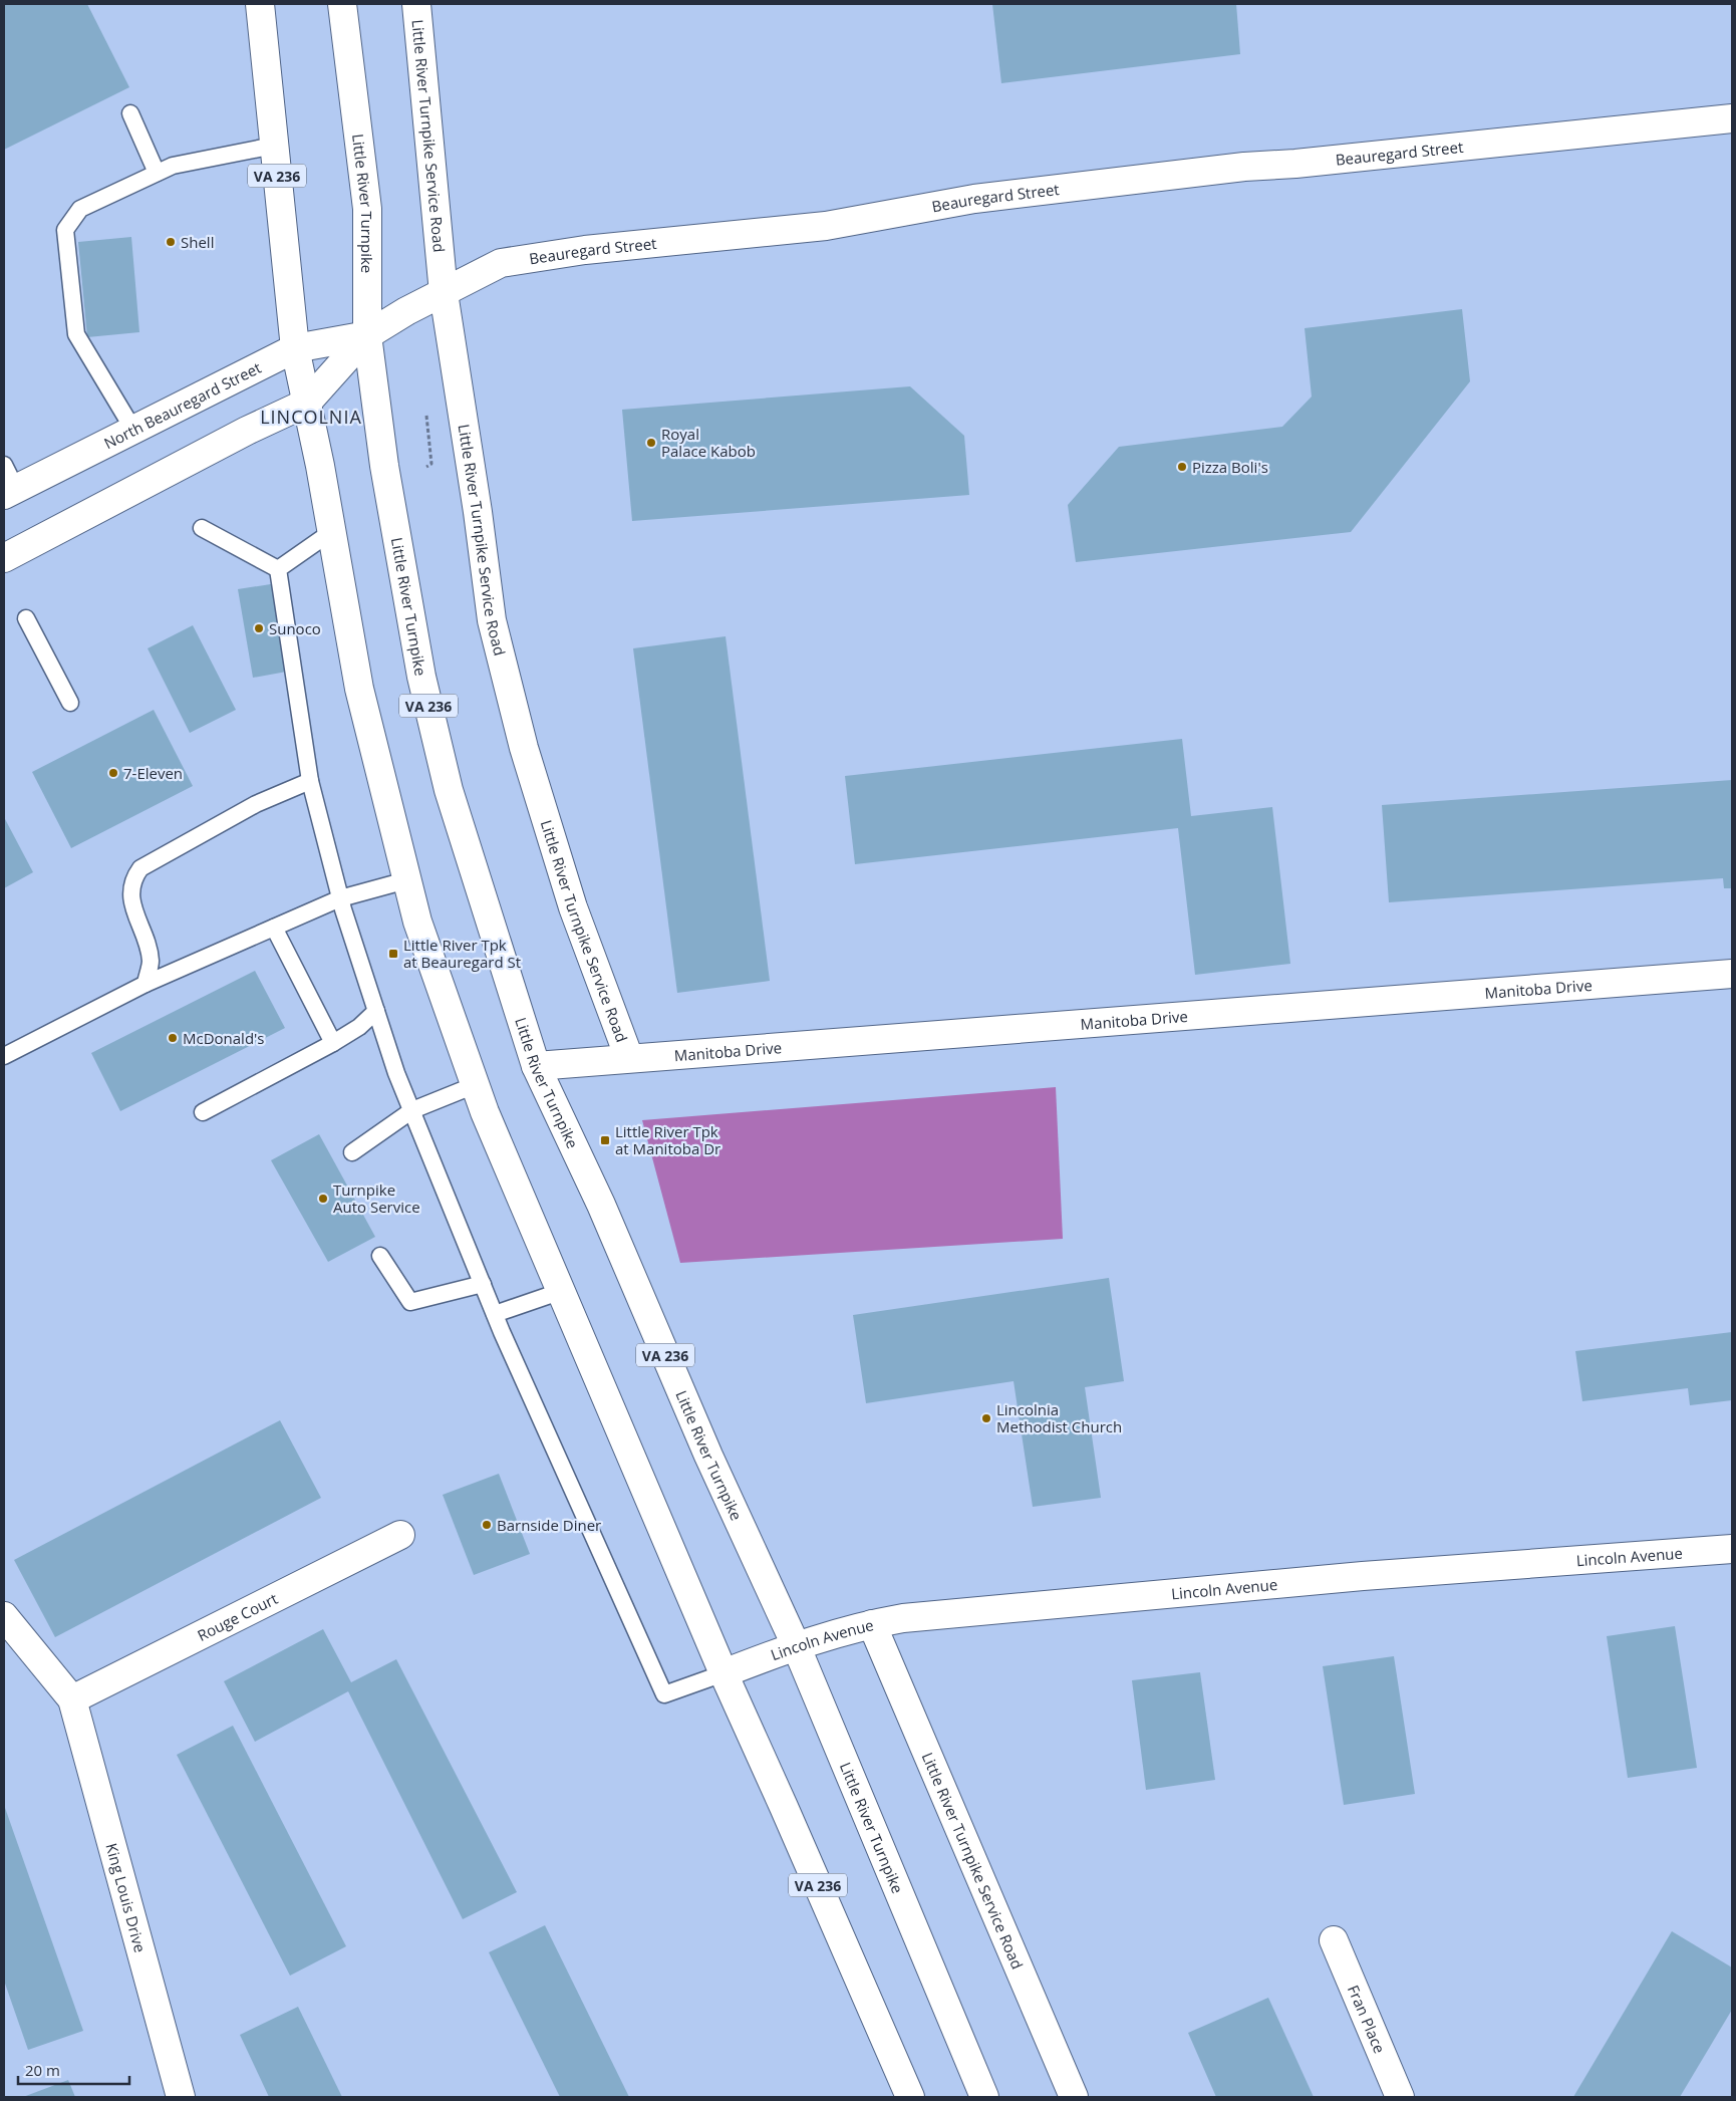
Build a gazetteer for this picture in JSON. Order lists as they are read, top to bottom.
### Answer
{
  "streets": {
    "street": [
      "Little River Turnpike Service Road",
      "Beauregard Street",
      "VA 236",
      "Little River Turnpike",
      "North Beauregard Street",
      "Manitoba Drive",
      "Lincoln Avenue",
      "Rouge Court",
      "King Louis Drive",
      "Fran Place"
    ]
  },
  "crossings": [
    ["Little River Turnpike Service Road", "Beauregard Street"],
    ["Little River Turnpike Service Road", "Manitoba Drive"],
    ["Little River Turnpike Service Road", "Lincoln Avenue"],
    ["Beauregard Street", "VA 236"],
    ["Beauregard Street", "Little River Turnpike"],
    ["Beauregard Street", "North Beauregard Street"],
    ["VA 236", "North Beauregard Street"],
    ["VA 236", "Lincoln Avenue"],
    ["Little River Turnpike", "North Beauregard Street"],
    ["Little River Turnpike", "Manitoba Drive"],
    ["Little River Turnpike", "Lincoln Avenue"],
    ["Rouge Court", "King Louis Drive"]
  ],
  "districts": ["LINCOLNIA"],
  "places": {
    "other": [
      "Shell",
      "Royal Palace Kabob",
      "Pizza Boli's",
      "Sunoco",
      "7-Eleven",
      "McDonald's",
      "Turnpike Auto Service",
      "Lincolnia Methodist Church",
      "Barnside Diner"
    ],
    "transit": ["Little River Tpk at Beauregard St", "Little River Tpk at Manitoba Dr"]
  },
  "scale_bar": "20 m"
}
